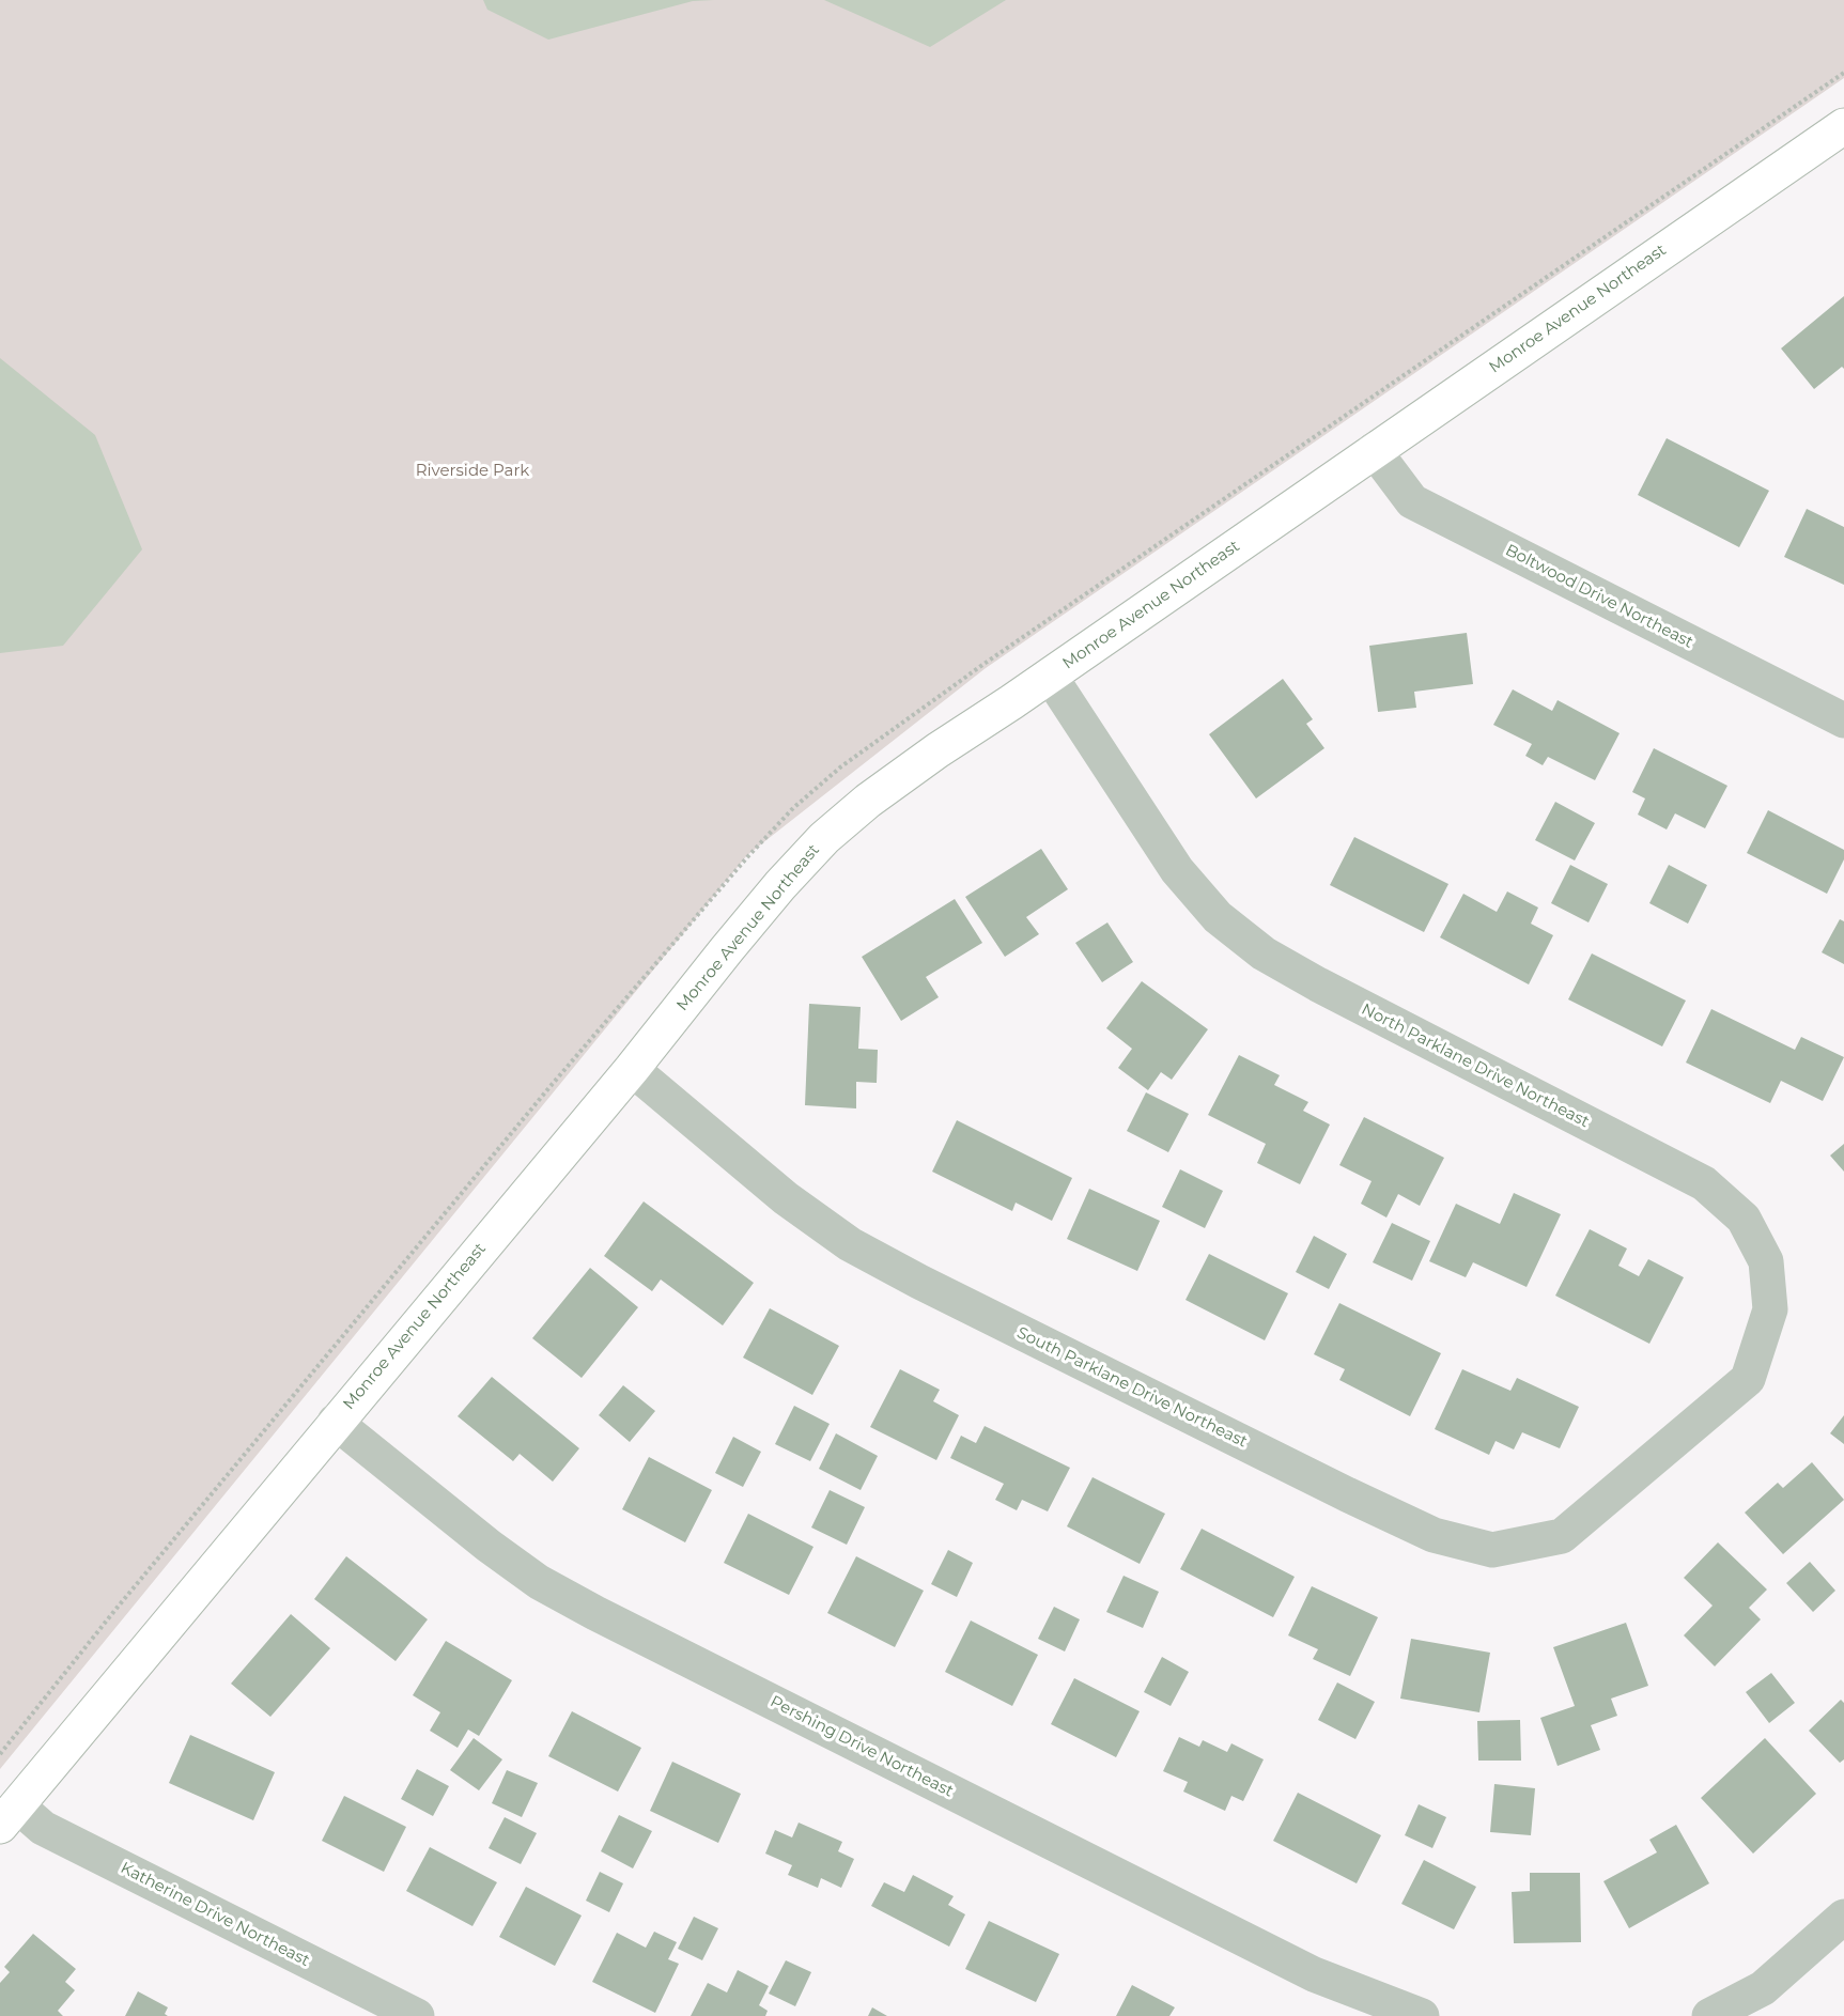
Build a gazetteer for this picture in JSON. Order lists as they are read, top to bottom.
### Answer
{
  "streets": {
    "main road": ["Monroe Avenue Northeast"],
    "street": [
      "Boltwood Drive Northeast",
      "North Parklane Drive Northeast",
      "South Parklane Drive Northeast",
      "Pershing Drive Northeast",
      "Katherine Drive Northeast"
    ]
  },
  "crossings": [
    ["Monroe Avenue Northeast", "Boltwood Drive Northeast"],
    ["Monroe Avenue Northeast", "North Parklane Drive Northeast"],
    ["Monroe Avenue Northeast", "South Parklane Drive Northeast"],
    ["Monroe Avenue Northeast", "Pershing Drive Northeast"],
    ["Monroe Avenue Northeast", "Katherine Drive Northeast"],
    ["North Parklane Drive Northeast", "South Parklane Drive Northeast"]
  ],
  "parks": ["Riverside Park"]
}
